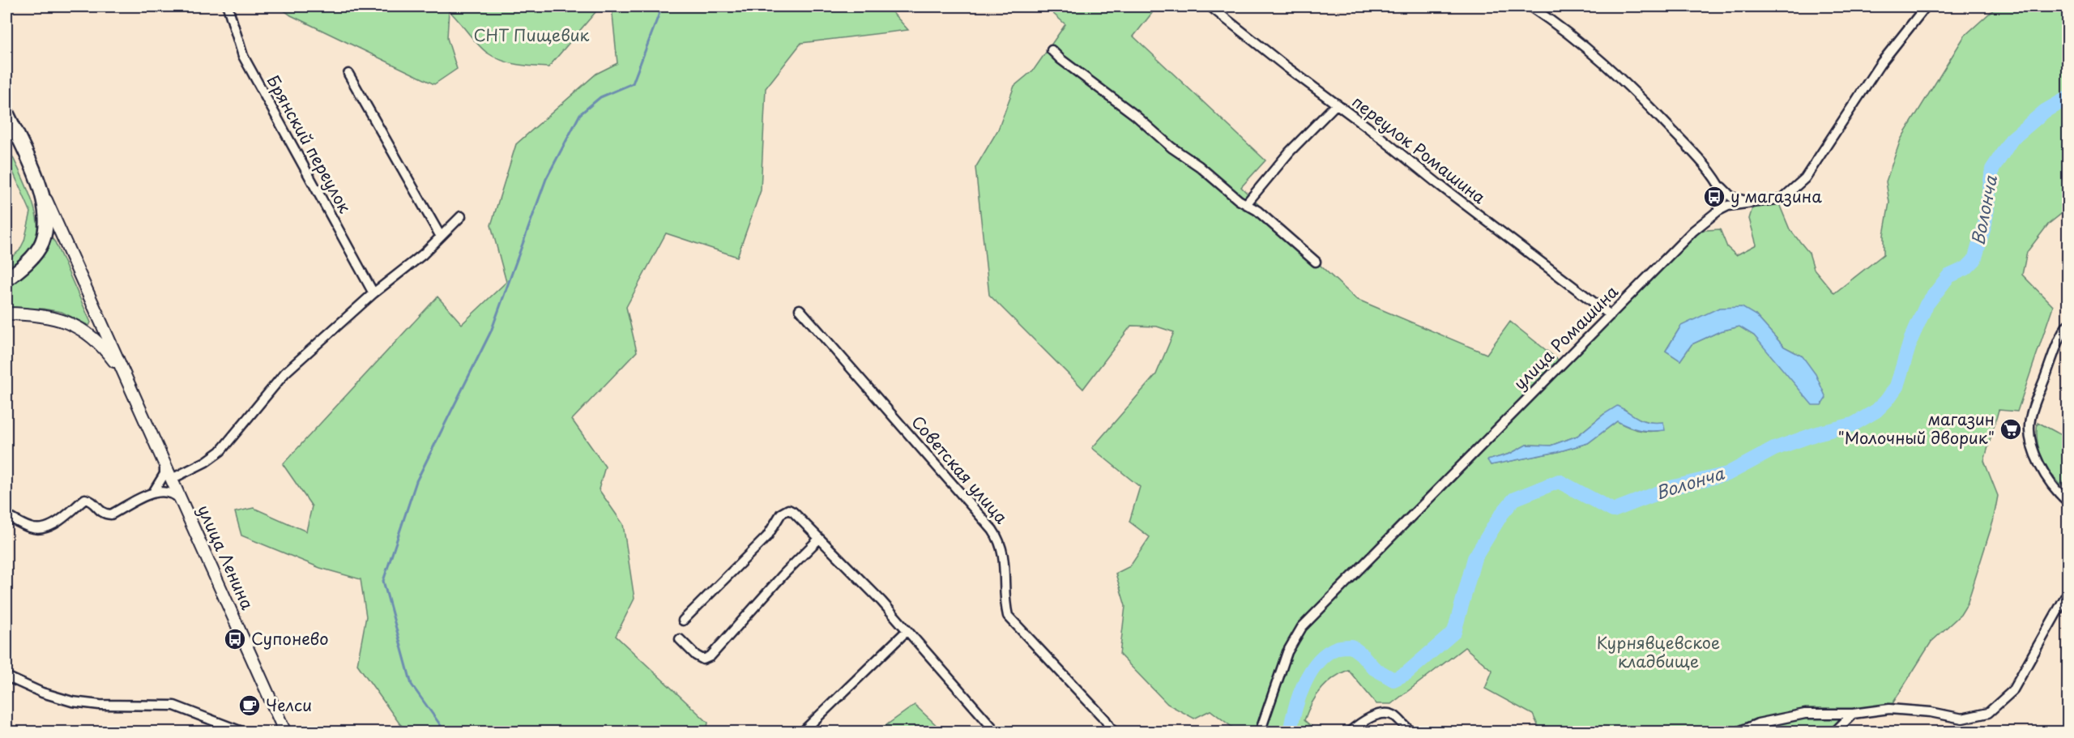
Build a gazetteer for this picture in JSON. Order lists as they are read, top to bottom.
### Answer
{
  "streets": {
    "main road": ["улица Ленина"],
    "street": [
      "Брянский переулок",
      "переулок Ромашина",
      "улица Ромашина",
      "Советская улица"
    ]
  },
  "crossings": [
    ["переулок Ромашина", "улица Ромашина"]
  ],
  "water": ["Волонча"],
  "parks": ["СНТ Пищевик", "Курнявцевское кладбище"],
  "places": {
    "bus stop": ["у магазина", "Супонево"],
    "supermarket": ["магазин \"Молочный дворик\""],
    "cafe": ["Челси"]
  }
}
